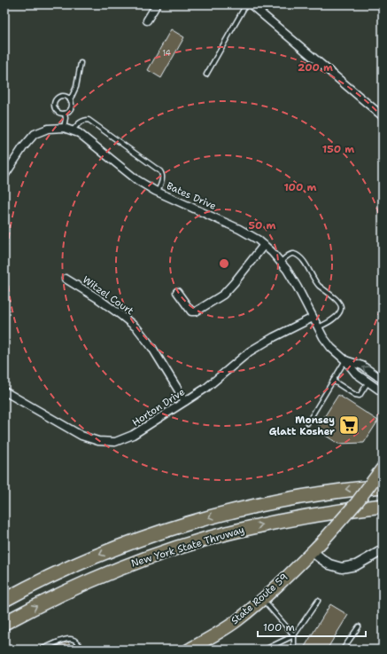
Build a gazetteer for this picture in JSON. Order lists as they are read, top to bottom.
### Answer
{
  "streets": {
    "highway": ["New York State Thruway"],
    "main road": ["State Route 59"],
    "street": ["Bates Drive", "Witzel Court", "Horton Drive"]
  },
  "crossings": [
    ["Bates Drive", "Horton Drive"],
    ["Witzel Court", "Horton Drive"]
  ],
  "places": {
    "supermarket": ["Monsey Glatt Kosher"]
  },
  "house_numbers": ["14"],
  "scale_bar": "100 m",
  "rings": [
    "200 m",
    "150 m",
    "100 m",
    "50 m"
  ]
}
